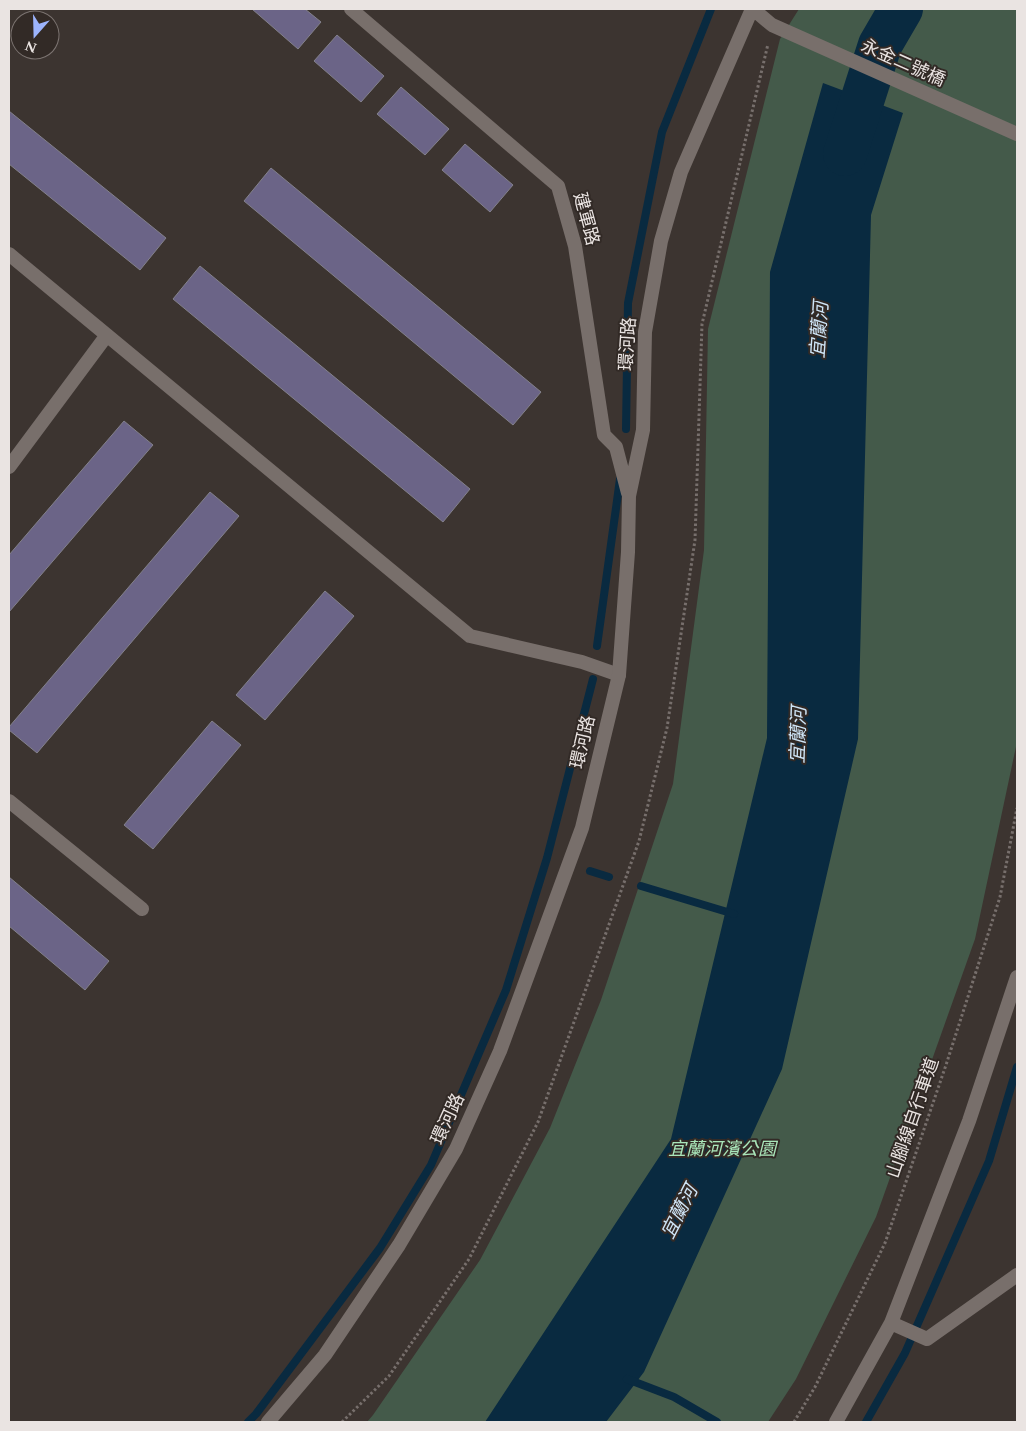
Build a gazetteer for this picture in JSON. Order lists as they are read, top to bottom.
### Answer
{
  "streets": {
    "street": ["永金二號橋", "建軍路", "環河路"],
    "path": ["山腳線自行車道"]
  },
  "crossings": [
    ["永金二號橋", "環河路"],
    ["建軍路", "環河路"]
  ],
  "water": ["宜蘭河"],
  "parks": ["宜蘭河濱公園"],
  "north": "bottom"
}
